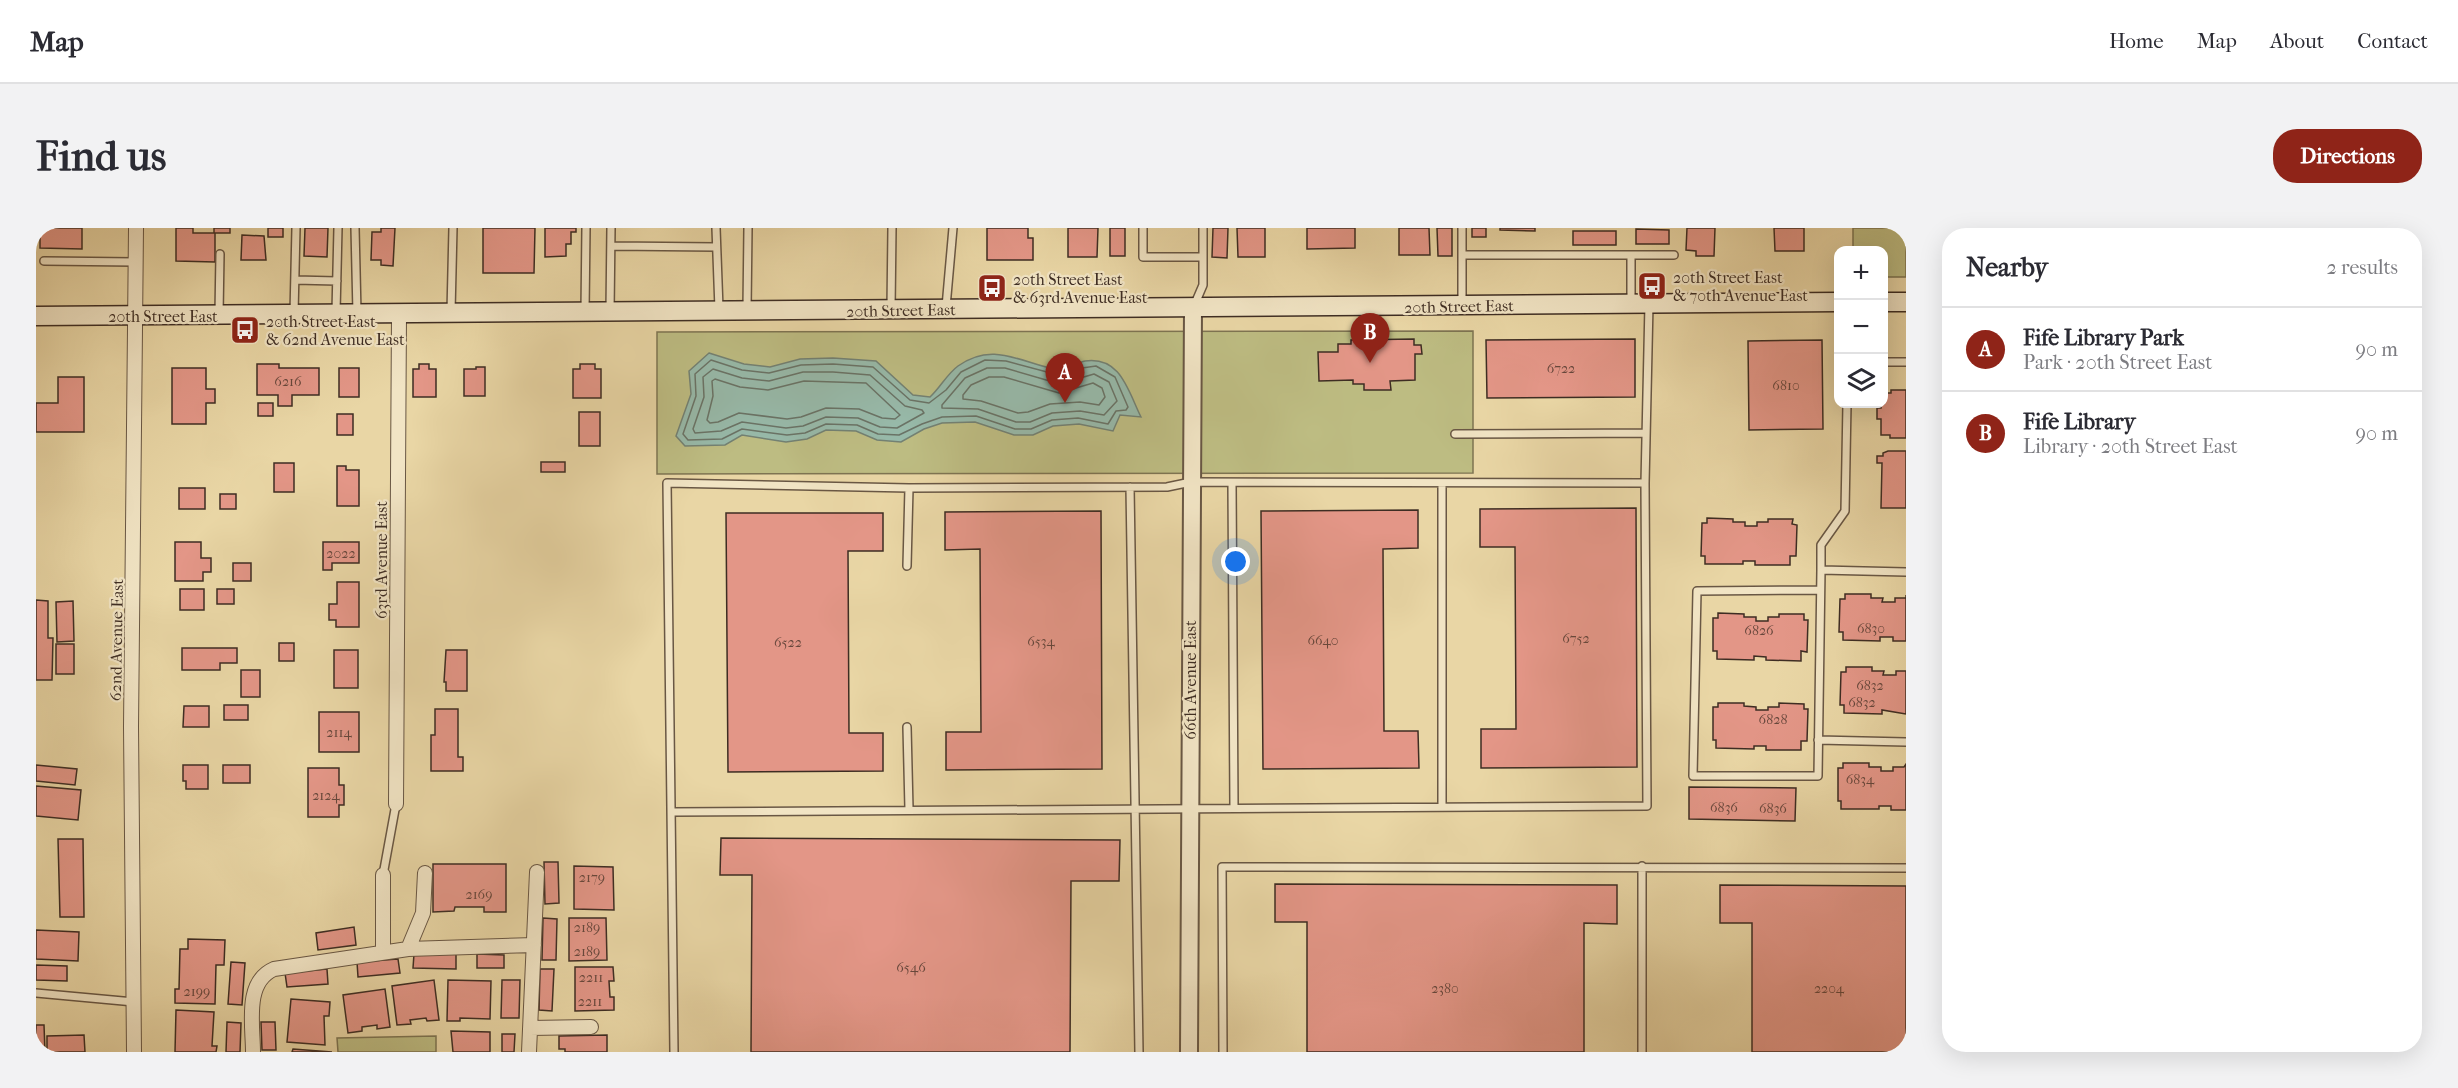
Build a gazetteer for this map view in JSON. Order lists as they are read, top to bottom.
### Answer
{
  "streets": {
    "main road": ["20th Street East"],
    "street": ["63rd Avenue East", "62nd Avenue East", "66th Avenue East"]
  },
  "crossings": [
    ["20th Street East", "63rd Avenue East"],
    ["20th Street East", "62nd Avenue East"],
    ["20th Street East", "66th Avenue East"]
  ],
  "places": {
    "bus stop": ["20th Street East & 70th Avenue East", "20th Street East & 63rd Avenue East", "20th Street East & 62nd Avenue East"]
  },
  "house_numbers": [
    "6722",
    "6216",
    "6810",
    "2022",
    "6830",
    "6826",
    "6752",
    "6640",
    "6534",
    "6522",
    "6832",
    "6832",
    "6828",
    "2114",
    "6834",
    "2124",
    "6836",
    "6836",
    "2179",
    "2169",
    "2189",
    "2189",
    "6546",
    "2211",
    "2380",
    "2204",
    "2199",
    "2211"
  ],
  "page": {
    "header": "Map",
    "nav": [
      "Home",
      "Map",
      "About",
      "Contact"
    ],
    "buttons": "Directions",
    "title": "Find us",
    "heading": ["Nearby", "2 results"],
    "map_buttons": ["+", "−"],
    "list": [
      {
        "mark": "A",
        "name": "Fife Library Park",
        "note": "Park · 20th Street East",
        "value": "90 m"
      },
      {
        "mark": "B",
        "name": "Fife Library",
        "note": "Library · 20th Street East",
        "value": "90 m"
      }
    ],
    "pins": ["B", "A"]
  }
}
